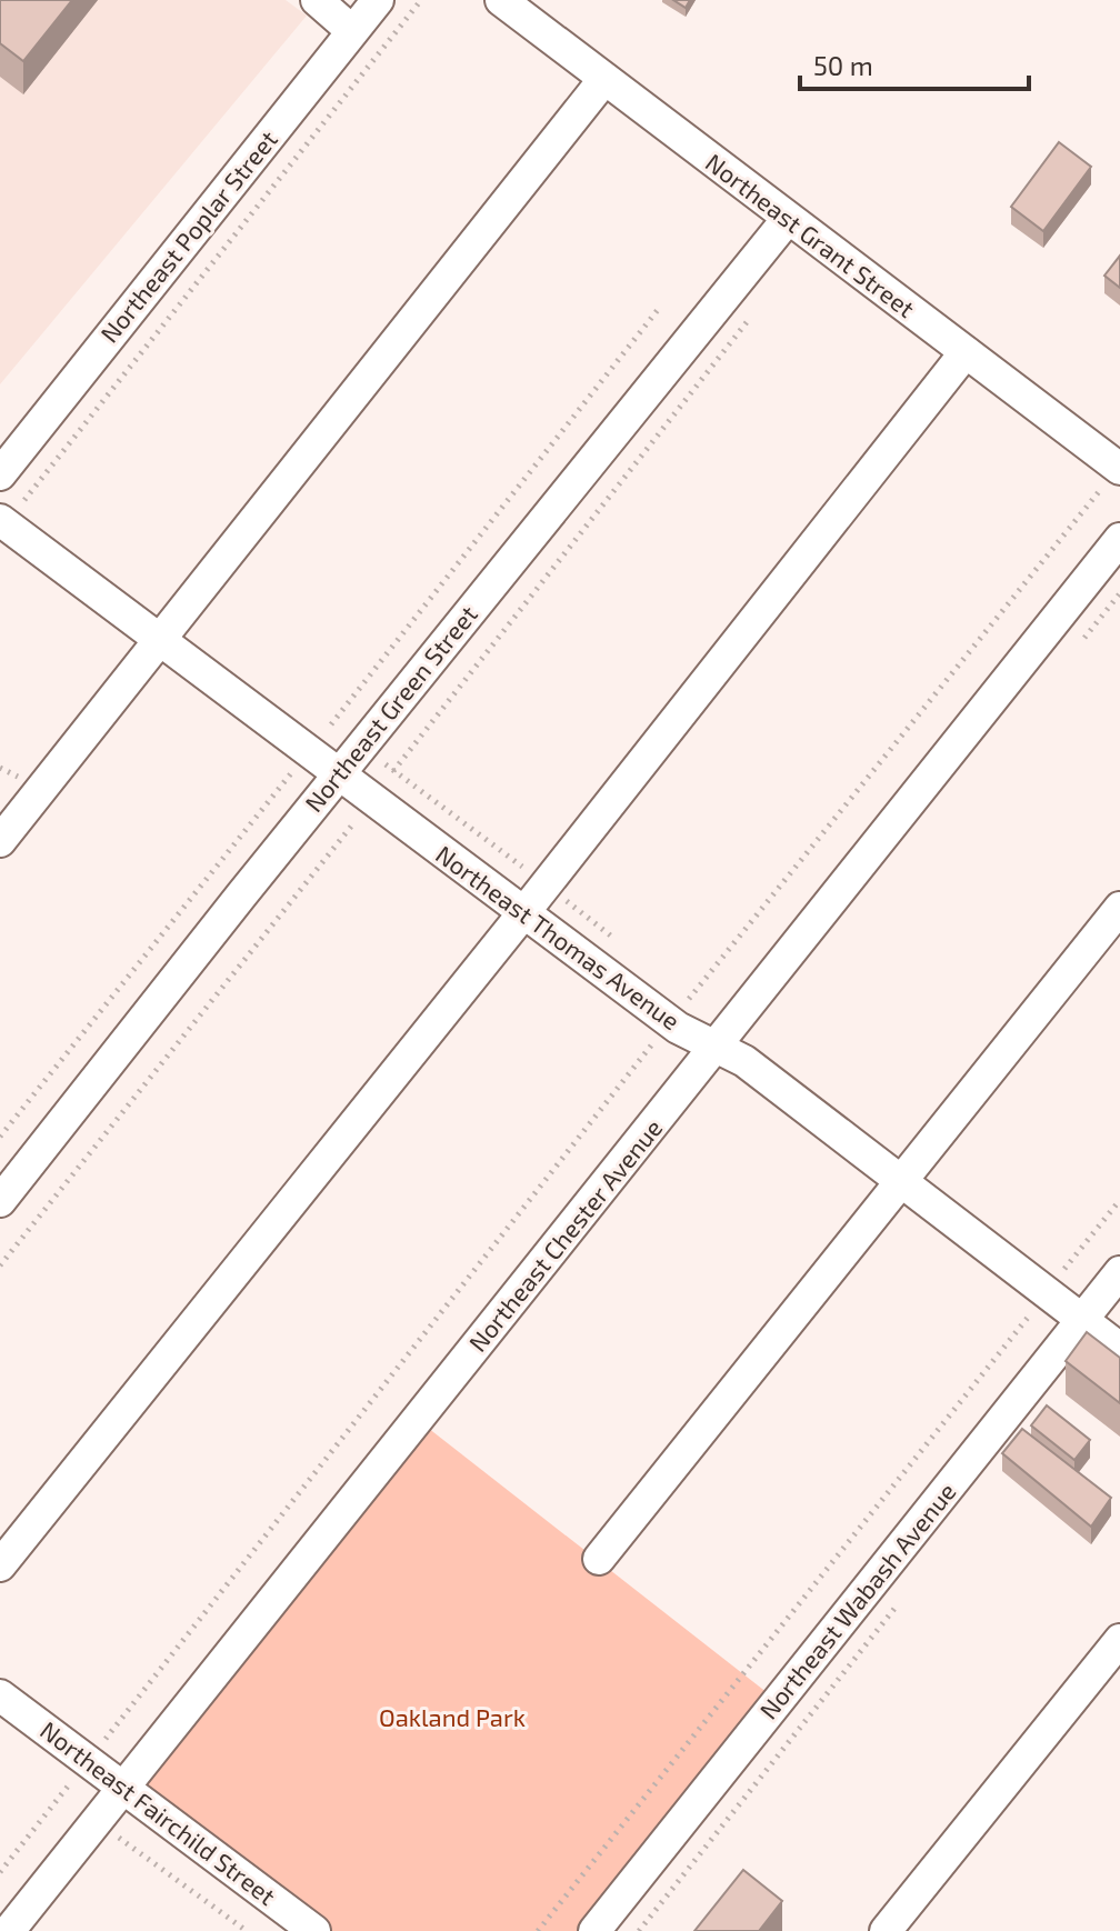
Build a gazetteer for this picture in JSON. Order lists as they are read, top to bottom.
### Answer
{
  "streets": {
    "street": [
      "Northeast Grant Street",
      "Northeast Poplar Street",
      "Northeast Green Street",
      "Northeast Thomas Avenue",
      "Northeast Chester Avenue",
      "Northeast Wabash Avenue",
      "Northeast Fairchild Street"
    ]
  },
  "crossings": [
    ["Northeast Grant Street", "Northeast Green Street"],
    ["Northeast Green Street", "Northeast Thomas Avenue"],
    ["Northeast Thomas Avenue", "Northeast Chester Avenue"],
    ["Northeast Thomas Avenue", "Northeast Wabash Avenue"],
    ["Northeast Chester Avenue", "Northeast Fairchild Street"]
  ],
  "parks": ["Oakland Park"],
  "scale_bar": "50 m"
}
